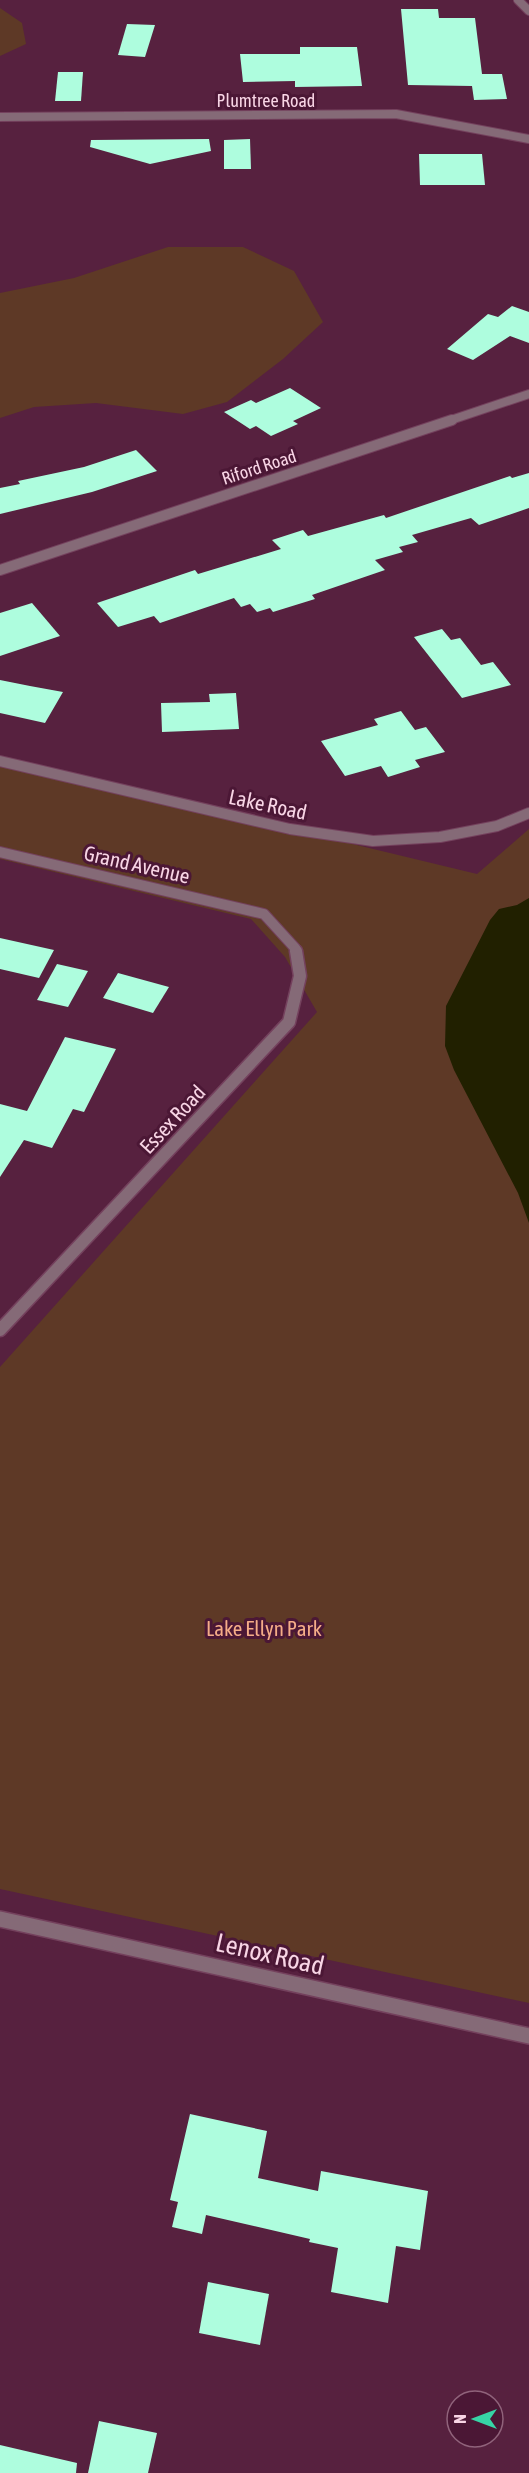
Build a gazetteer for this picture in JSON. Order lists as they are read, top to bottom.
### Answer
{
  "streets": {
    "street": [
      "Plumtree Road",
      "Riford Road",
      "Lake Road",
      "Grand Avenue",
      "Essex Road",
      "Lenox Road"
    ]
  },
  "crossings": [
    ["Grand Avenue", "Essex Road"]
  ],
  "parks": ["Lake Ellyn Park"],
  "north": "left"
}
